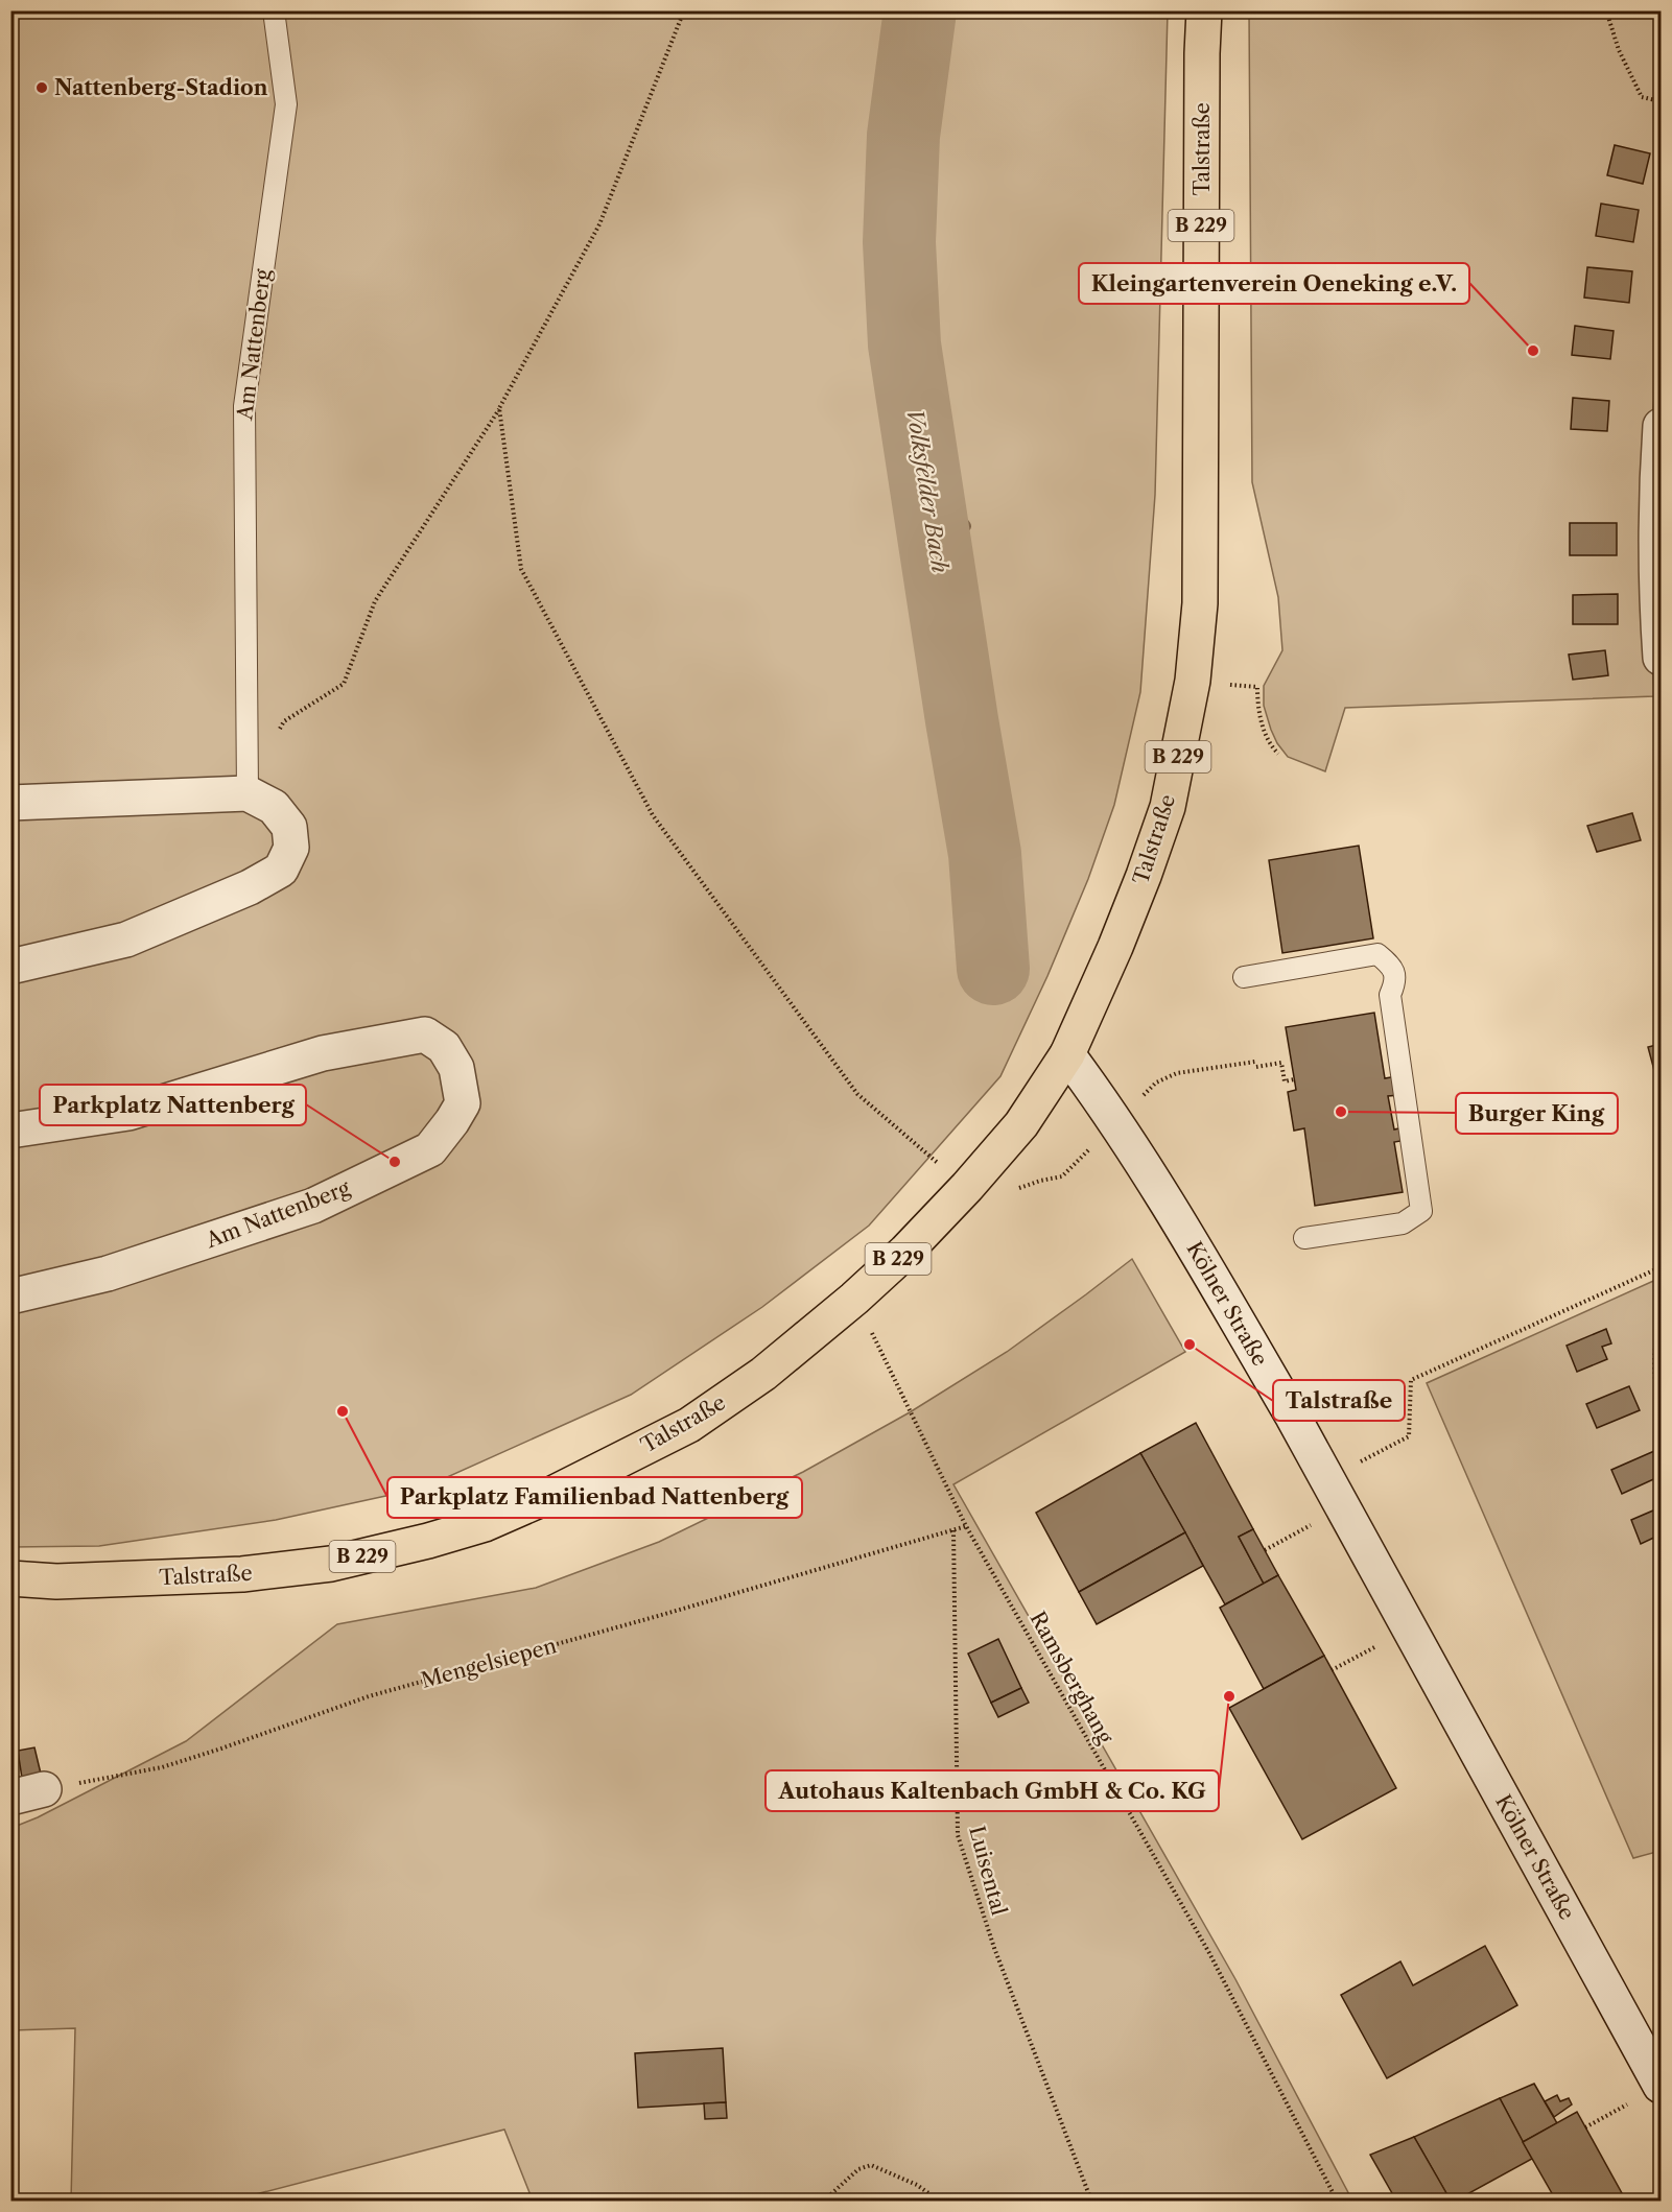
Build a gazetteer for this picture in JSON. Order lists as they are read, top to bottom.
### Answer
{
  "streets": {
    "main road": ["Talstraße", "B 229"],
    "street": ["Am Nattenberg", "Kölner Straße"],
    "path": ["Mengelsiepen", "Ramsberghang", "Luisental"]
  },
  "crossings": [
    ["Talstraße", "Kölner Straße"],
    ["Talstraße", "Ramsberghang"],
    ["Mengelsiepen", "Ramsberghang"],
    ["Mengelsiepen", "Luisental"]
  ],
  "water": ["Volksfelder Bach"],
  "places": [
    "Nattenberg-Stadion",
    "Kleingartenverein Oeneking e.V.",
    "Burger King",
    "Parkplatz Nattenberg",
    "Talstraße",
    "Parkplatz Familienbad Nattenberg",
    "Autohaus Kaltenbach GmbH & Co. KG"
  ]
}
